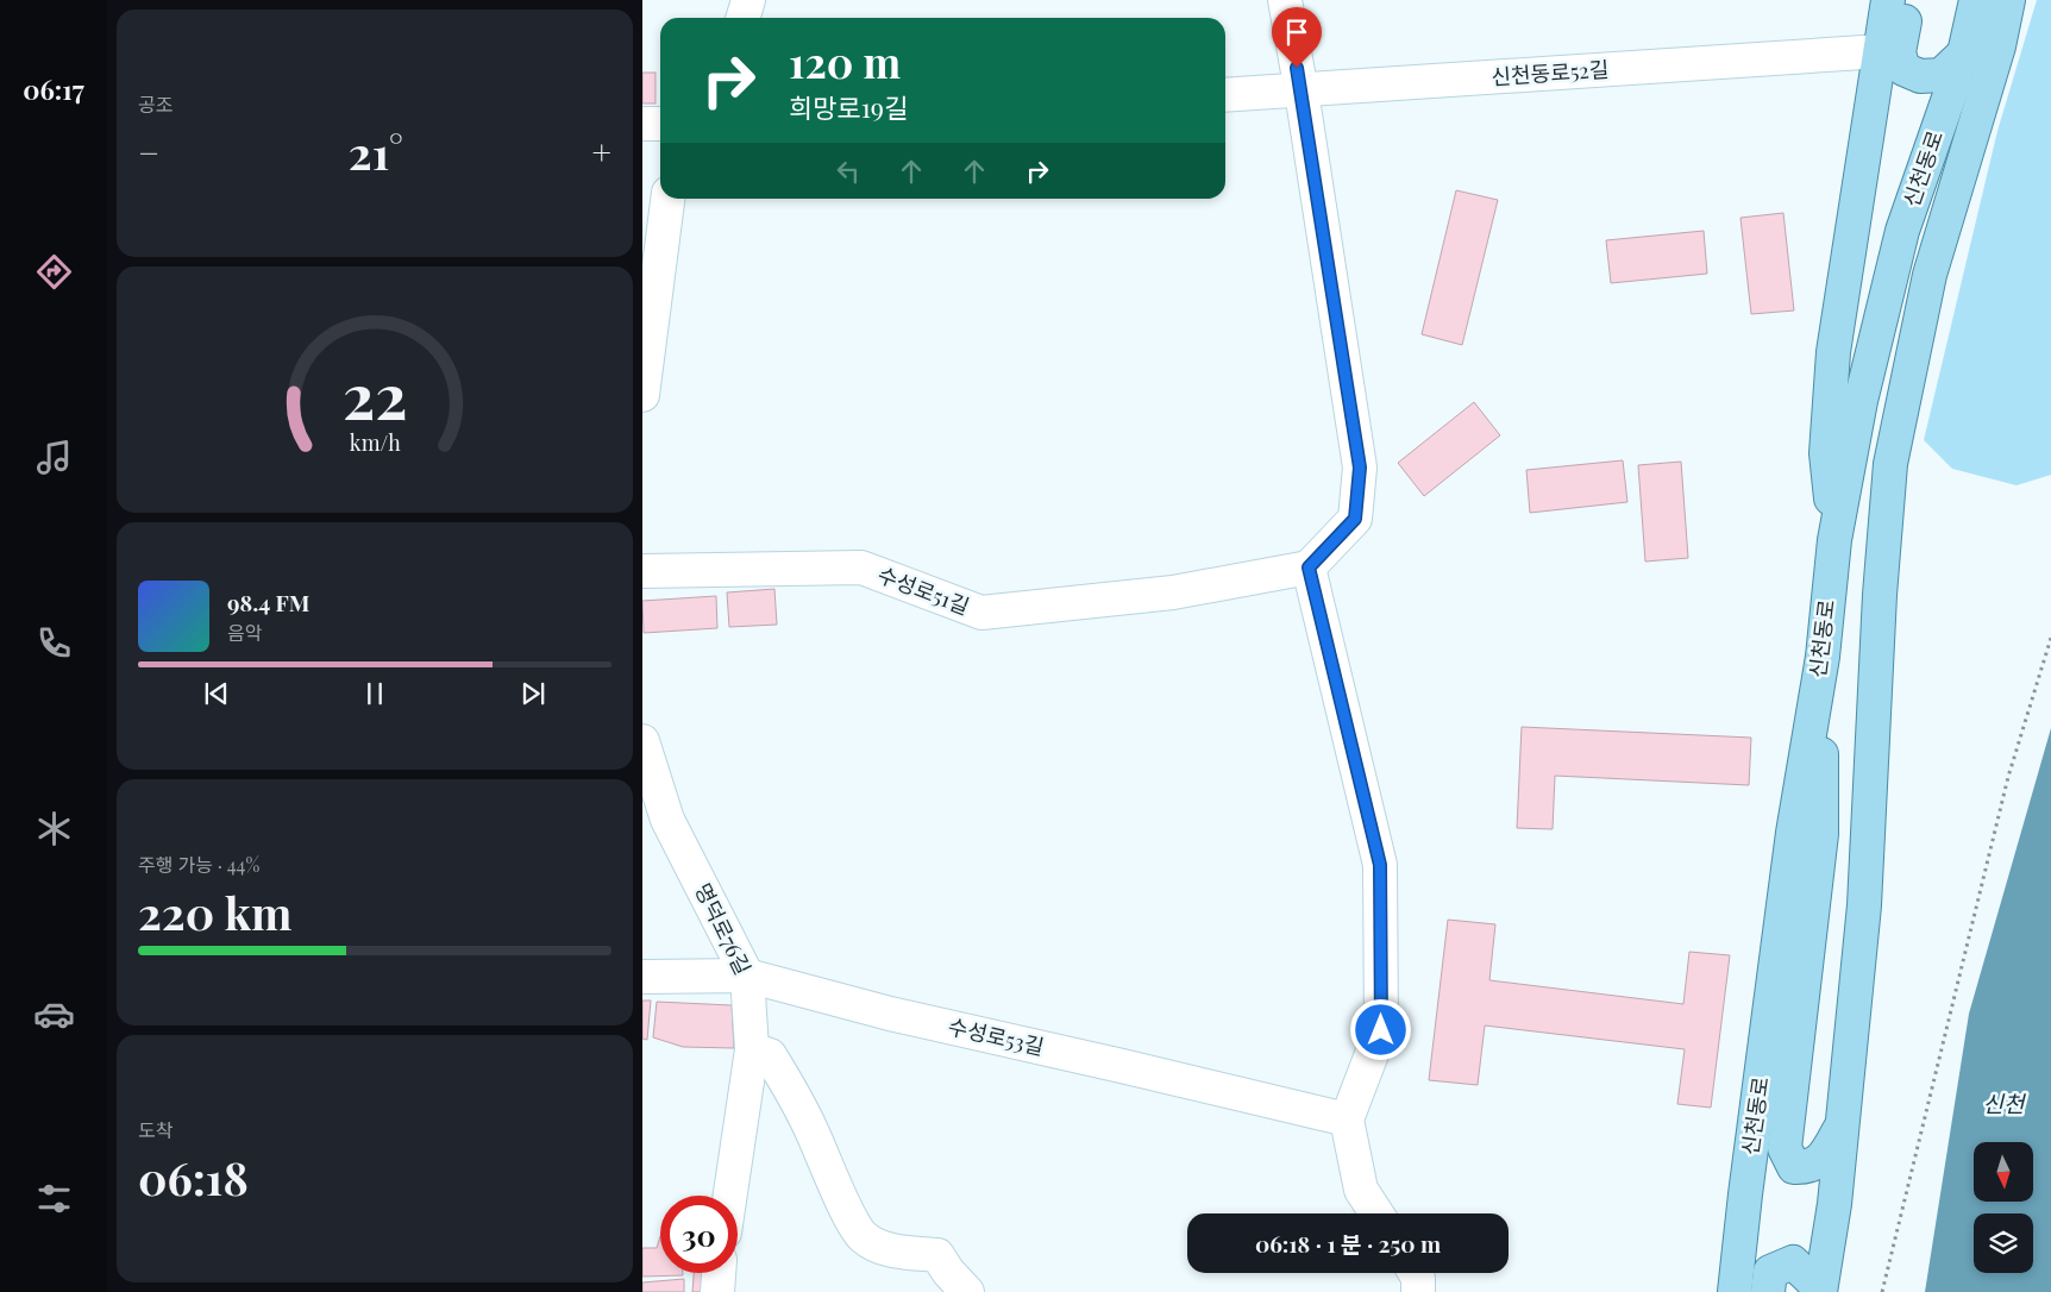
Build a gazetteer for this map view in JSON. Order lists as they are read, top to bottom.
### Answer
{
  "streets": {
    "main road": ["신천동로"],
    "street": [
      "신천동로52길",
      "수성로51길",
      "명덕로76길",
      "수성로53길"
    ]
  },
  "crossings": [
    ["명덕로76길", "수성로53길"]
  ],
  "water": ["신천"],
  "north": "bottom",
  "page": {
    "tabs": "06:17",
    "tile": [
      "공조",
      ["주행 가능 · 44%", "220 km"],
      ["도착", "06:18"]
    ],
    "turn": ["120 m", "희망로19길"],
    "heat": ["−", "21°", "+"],
    "song": ["98.4 FM", "음악"],
    "limit": "30",
    "trip": "06:18 · 1 분 · 250 m",
    "gauge": ["22", "km/h"]
  }
}
